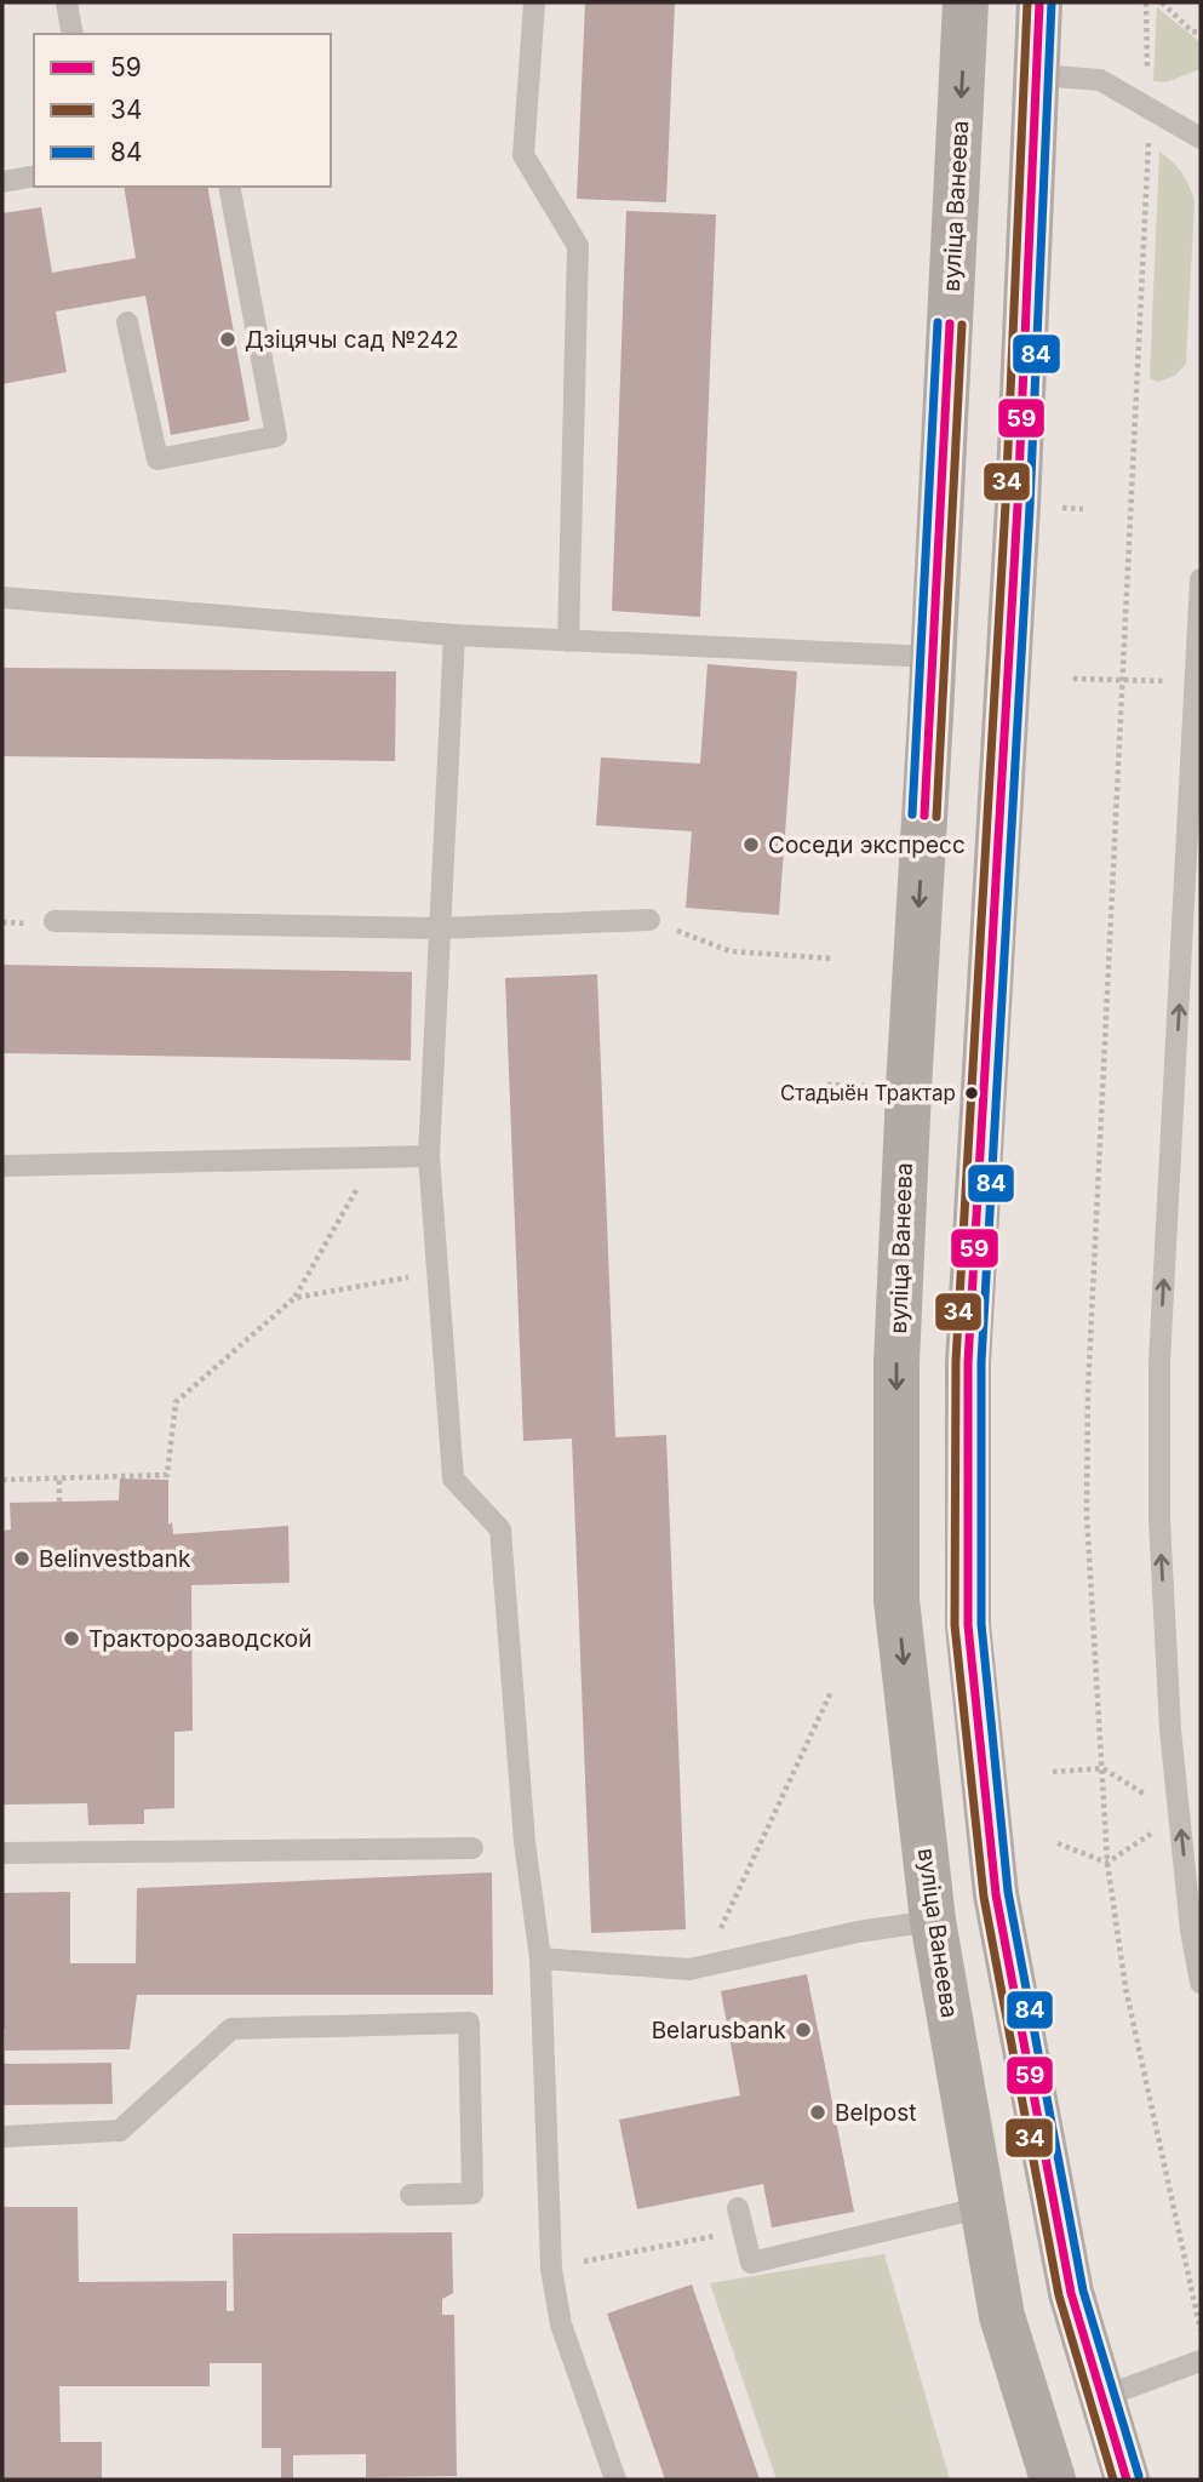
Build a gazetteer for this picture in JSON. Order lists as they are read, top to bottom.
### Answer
{
  "streets": {
    "main road": ["вуліца Ванеева"]
  },
  "places": [
    "Дзіцячы сад №242",
    "Соседи экспресс",
    "Стадыён Трактар",
    "Belinvestbank",
    "Тракторозаводской",
    "Belarusbank",
    "Belpost"
  ],
  "lines": ["transit line 59", "transit line 34", "transit line 84"],
  "legend": ["59", "34", "84"]
}
